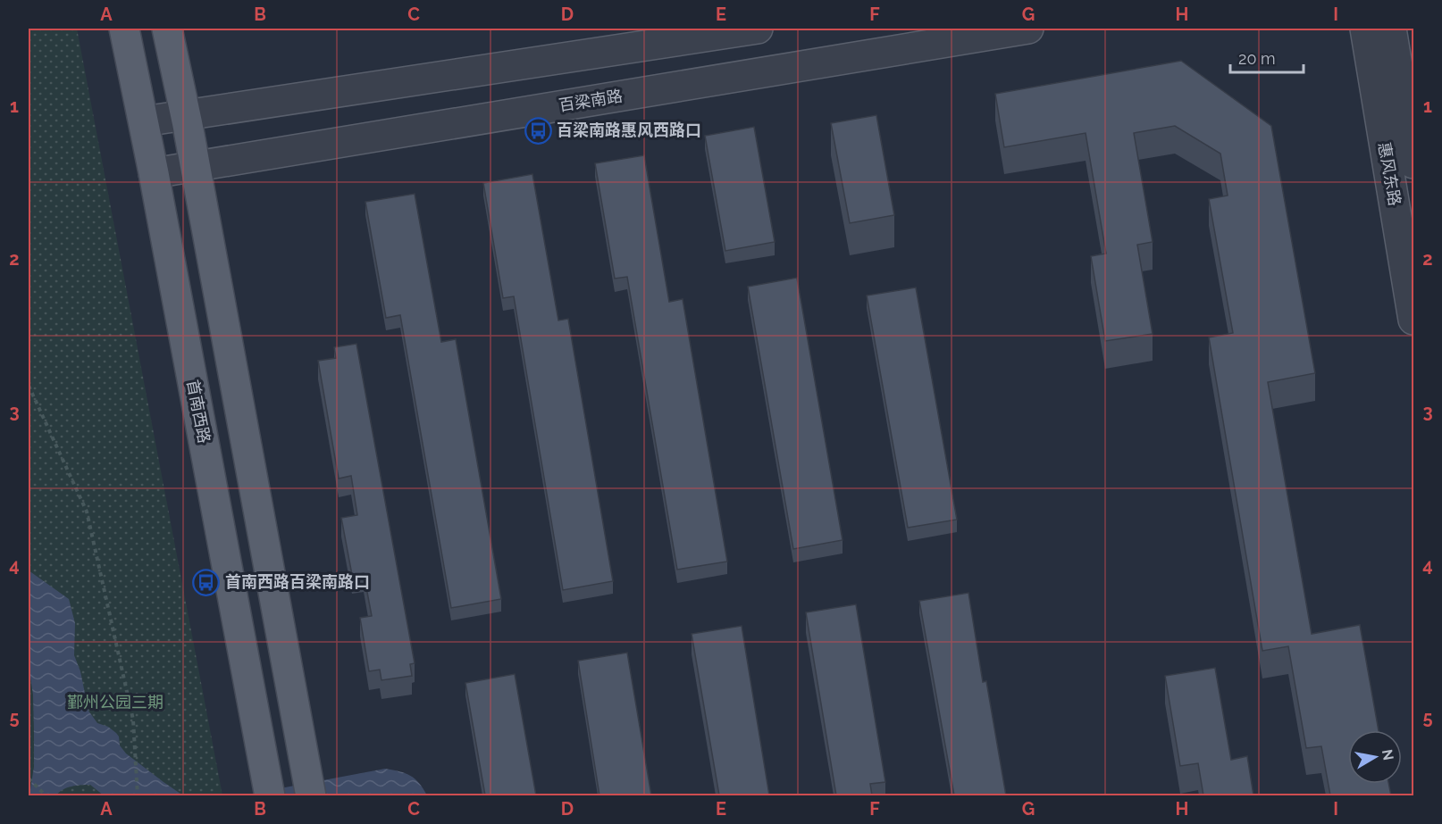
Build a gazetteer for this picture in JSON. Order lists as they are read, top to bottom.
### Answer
{
  "streets": {
    "main road": ["首南西路"],
    "street": ["百梁南路", "惠风东路"]
  },
  "crossings": [
    ["百梁南路", "首南西路"]
  ],
  "parks": ["鄞州公园三期"],
  "places": {
    "bus stop": ["百梁南路惠风西路口", "首南西路百梁南路口"]
  },
  "scale_bar": "20 m",
  "north": "right",
  "grid": {
    "columns": [
      "A",
      "B",
      "C",
      "D",
      "E",
      "F",
      "G",
      "H",
      "I"
    ],
    "rows": [
      "1",
      "2",
      "3",
      "4",
      "5"
    ]
  }
}
